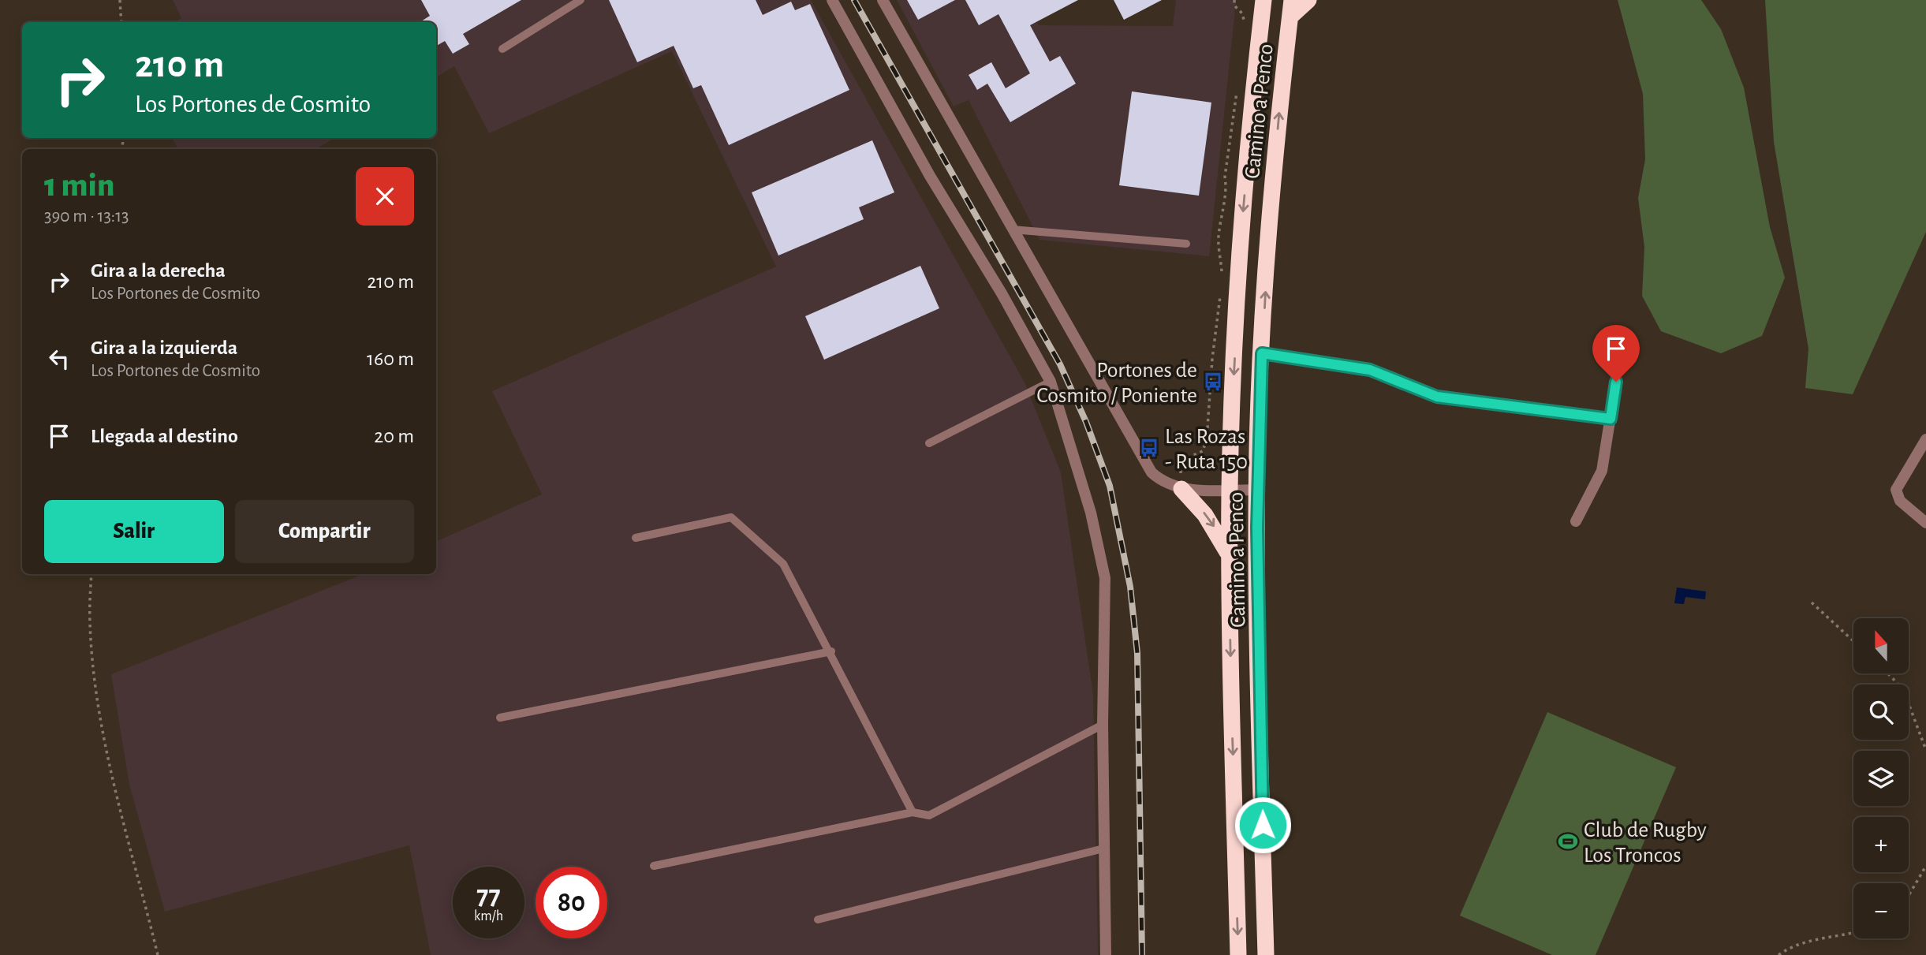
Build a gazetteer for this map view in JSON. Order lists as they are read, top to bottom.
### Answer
{
  "streets": {
    "highway": ["Camino a Penco"]
  },
  "places": {
    "bus stop": ["Portones de Cosmito / Poniente", "Las Rozas - Ruta 150"],
    "sports": ["Club de Rugby Los Troncos"]
  },
  "north": "top",
  "page": {
    "turn": ["210 m", "Los Portones de Cosmito"],
    "heading": ["1 min", "390 m · 13:13"],
    "list": [
      {
        "name": "Gira a la derecha",
        "note": "Los Portones de Cosmito",
        "value": "210 m"
      },
      {
        "name": "Gira a la izquierda",
        "note": "Los Portones de Cosmito",
        "value": "160 m"
      },
      {
        "name": "Llegada al destino",
        "value": "20 m"
      }
    ],
    "buttons": ["Salir", "Compartir"],
    "map_buttons": ["+", "−"],
    "speed": "77 km/h",
    "limit": "80"
  }
}
